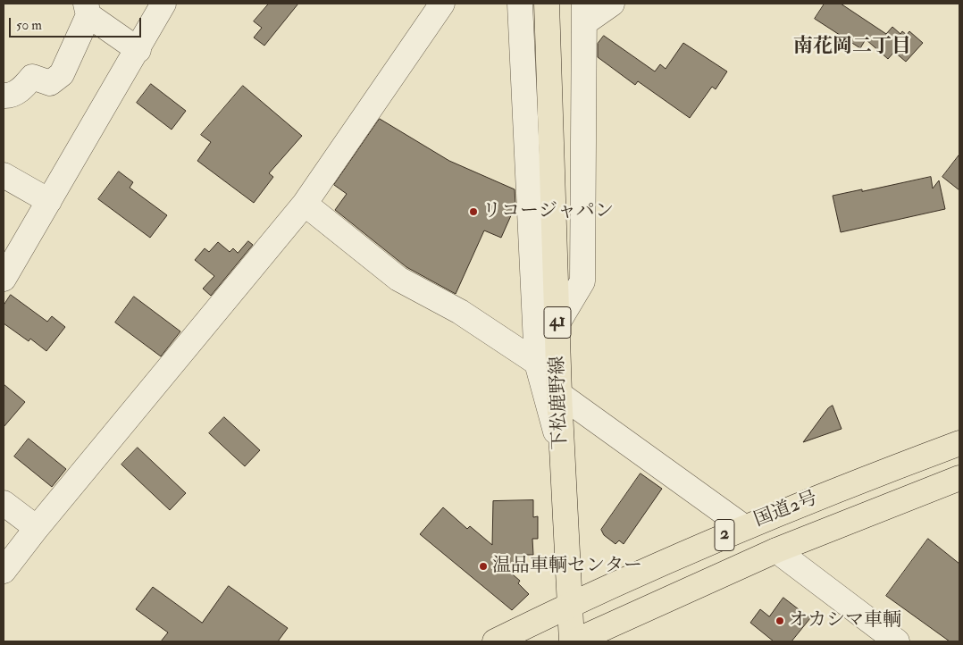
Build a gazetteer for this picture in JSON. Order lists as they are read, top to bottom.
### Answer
{
  "streets": {
    "main road": [
      "41",
      "下松鹿野線",
      "国道2号",
      "2"
    ]
  },
  "crossings": [
    ["下松鹿野線", "国道2号"]
  ],
  "districts": ["南花岡二丁目"],
  "places": ["リコージャパン", "温品車輌センター", "オカシマ車輌"],
  "scale_bar": "50 m"
}
